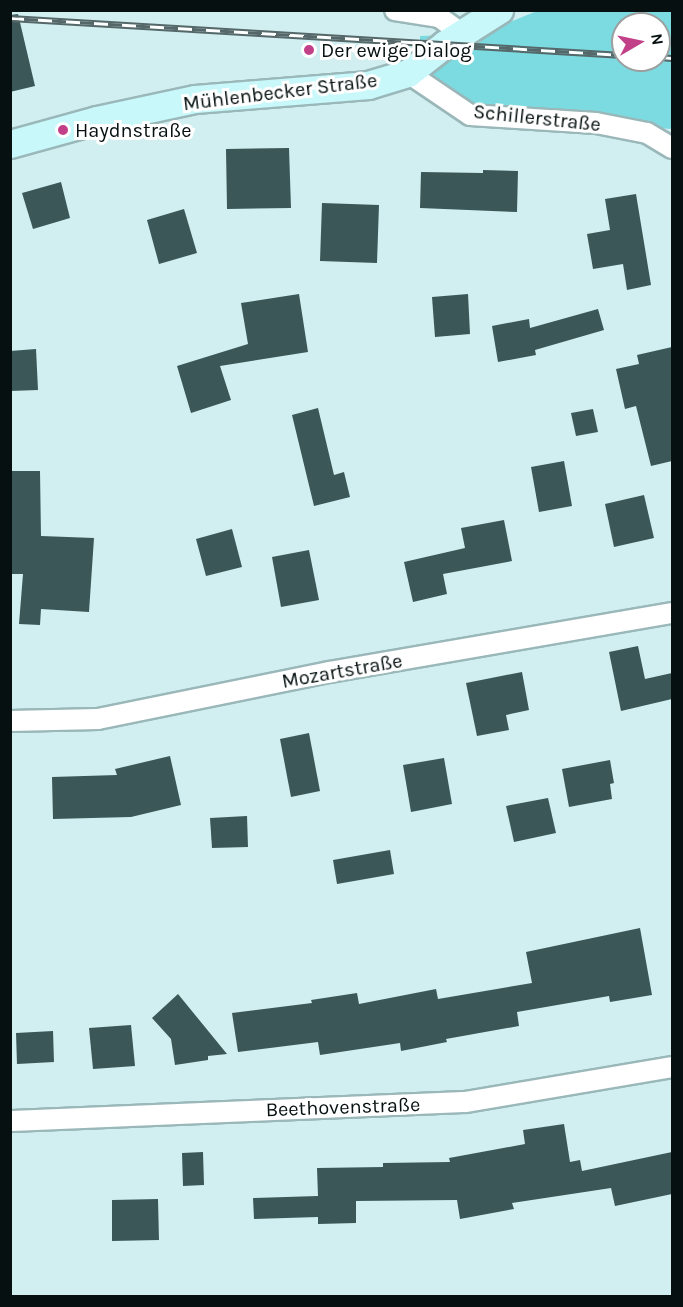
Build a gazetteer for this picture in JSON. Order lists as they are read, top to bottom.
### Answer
{
  "streets": {
    "main road": ["Mühlenbecker Straße"],
    "street": ["Schillerstraße", "Mozartstraße", "Beethovenstraße"]
  },
  "crossings": [
    ["Mühlenbecker Straße", "Schillerstraße"]
  ],
  "places": ["Der ewige Dialog", "Haydnstraße"],
  "north": "right"
}
